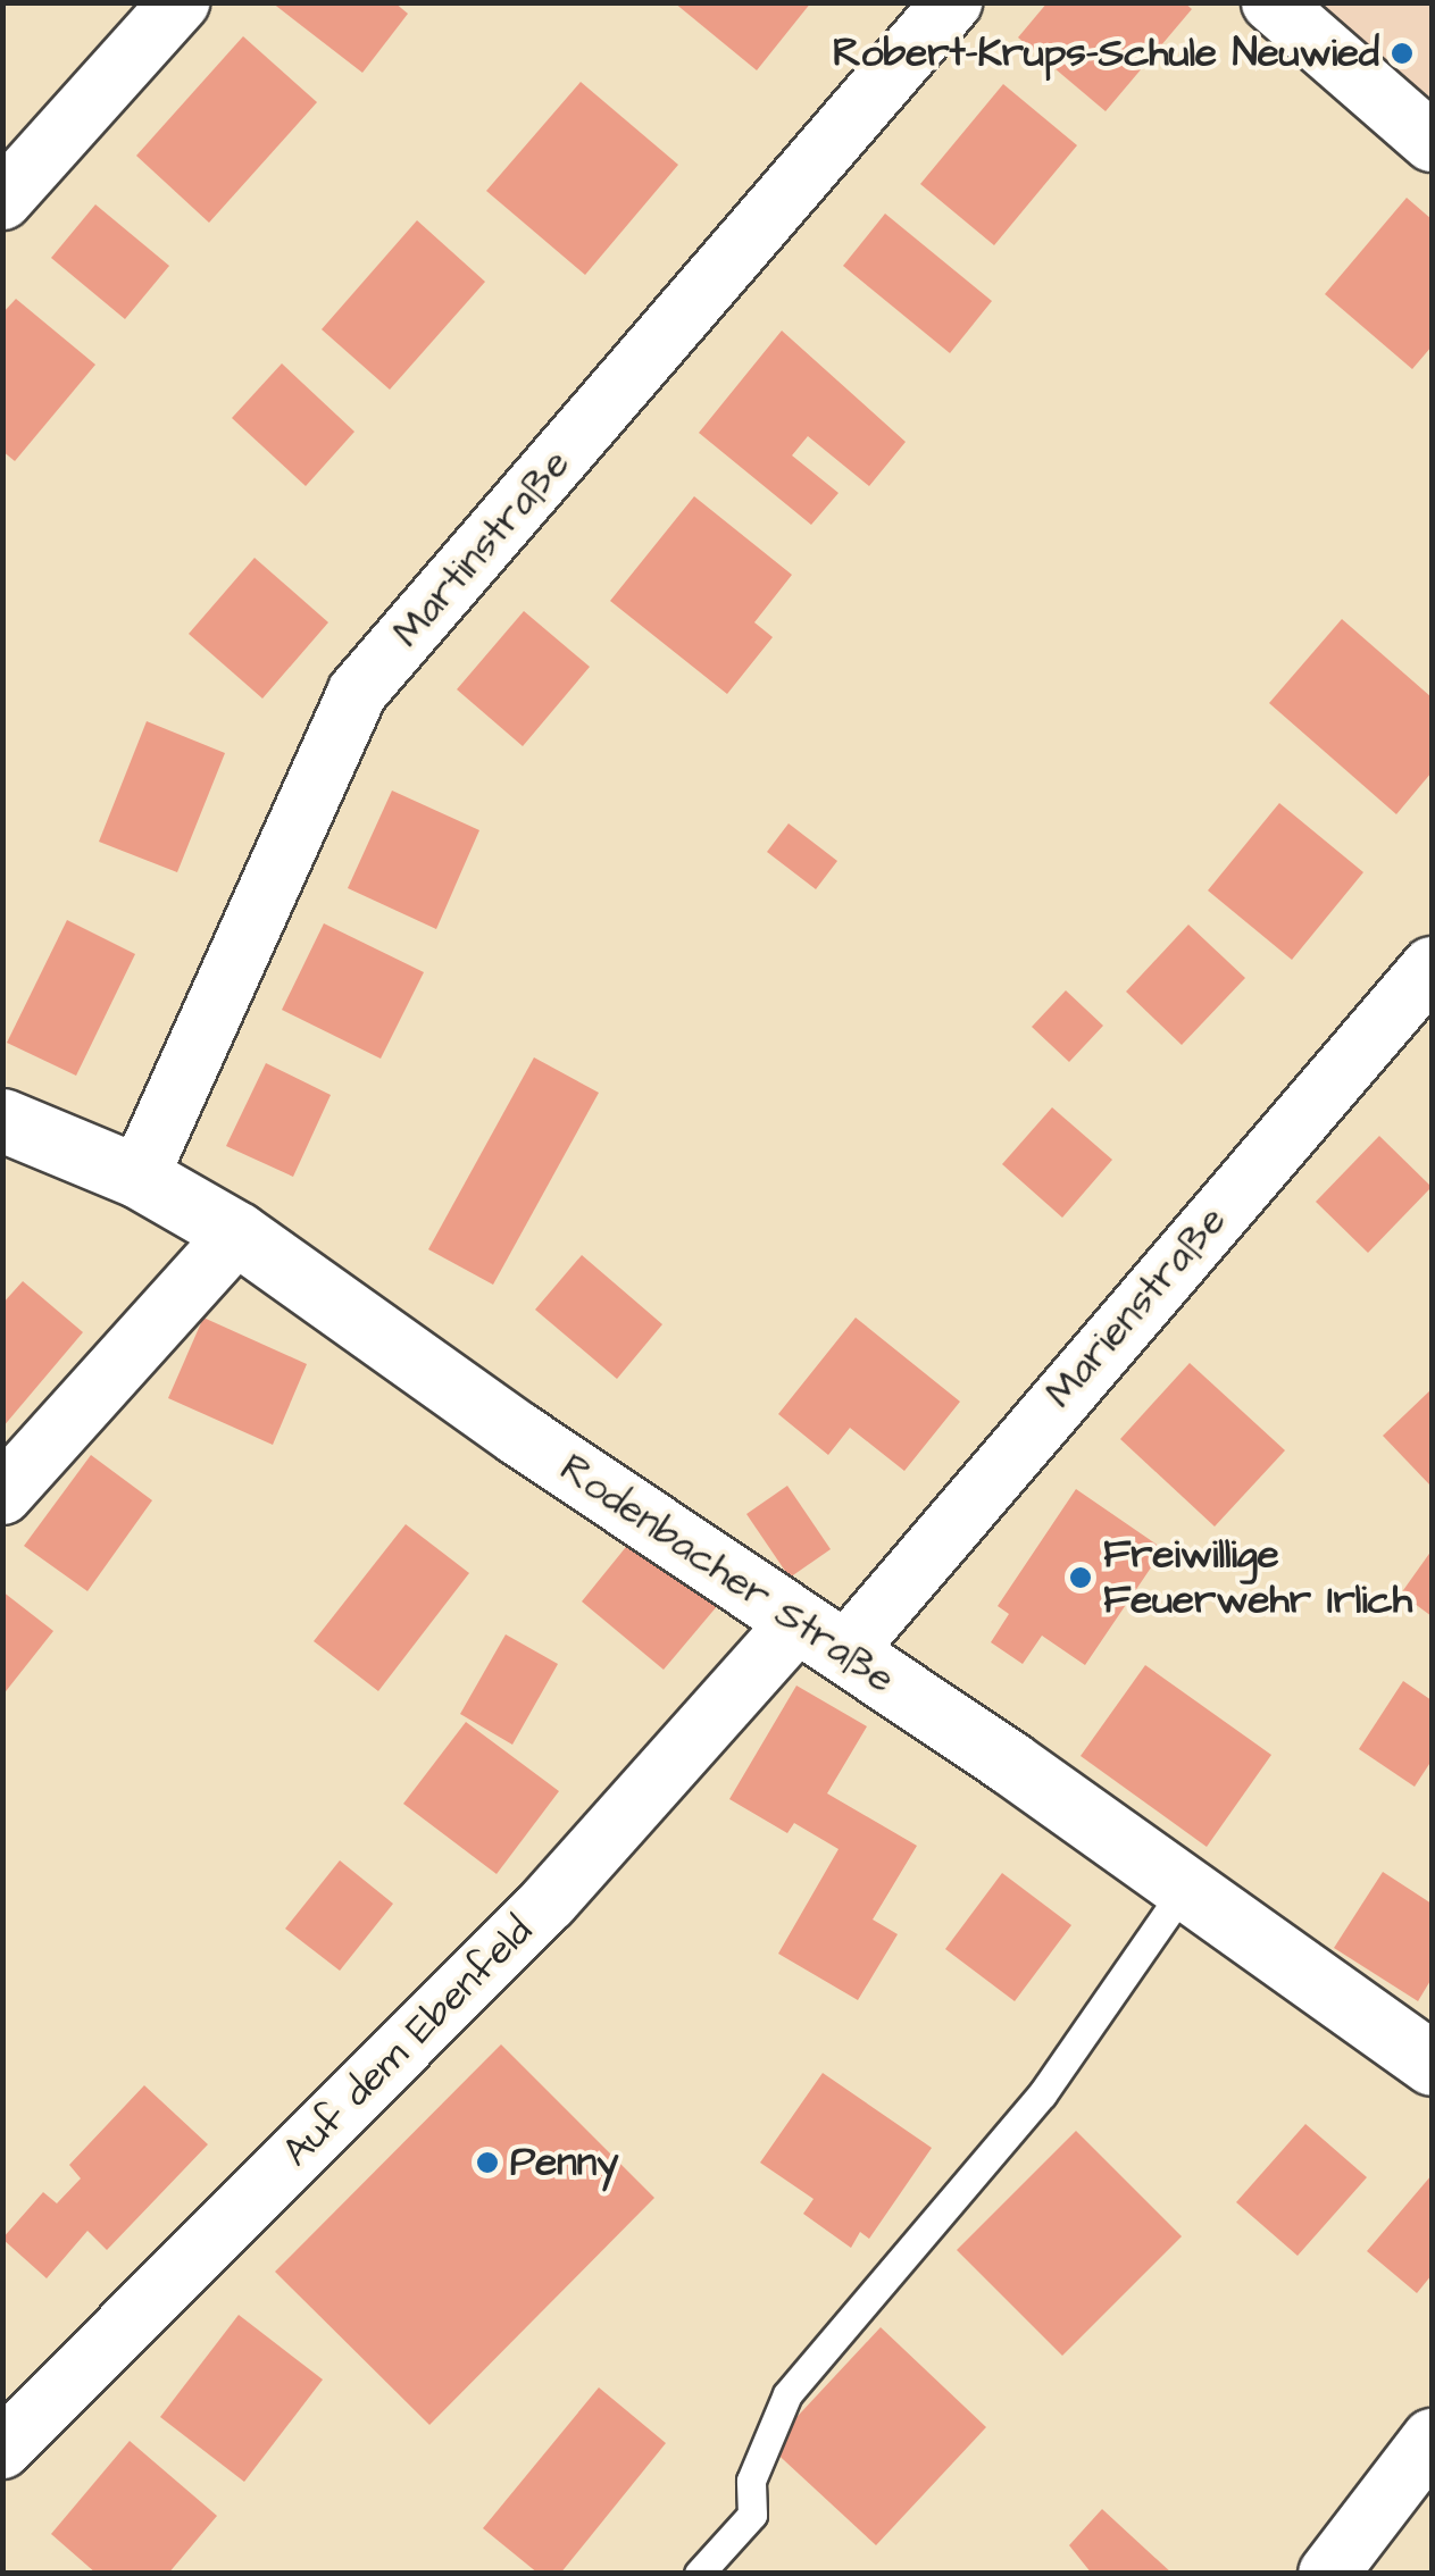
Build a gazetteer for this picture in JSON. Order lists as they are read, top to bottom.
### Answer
{
  "streets": {
    "street": [
      "Martinstraße",
      "Marienstraße",
      "Rodenbacher Straße",
      "Auf dem Ebenfeld"
    ]
  },
  "crossings": [
    ["Martinstraße", "Rodenbacher Straße"],
    ["Marienstraße", "Rodenbacher Straße"],
    ["Marienstraße", "Auf dem Ebenfeld"],
    ["Rodenbacher Straße", "Auf dem Ebenfeld"]
  ],
  "places": ["Robert-Krups-Schule Neuwied", "Freiwillige Feuerwehr Irlich", "Penny"]
}
